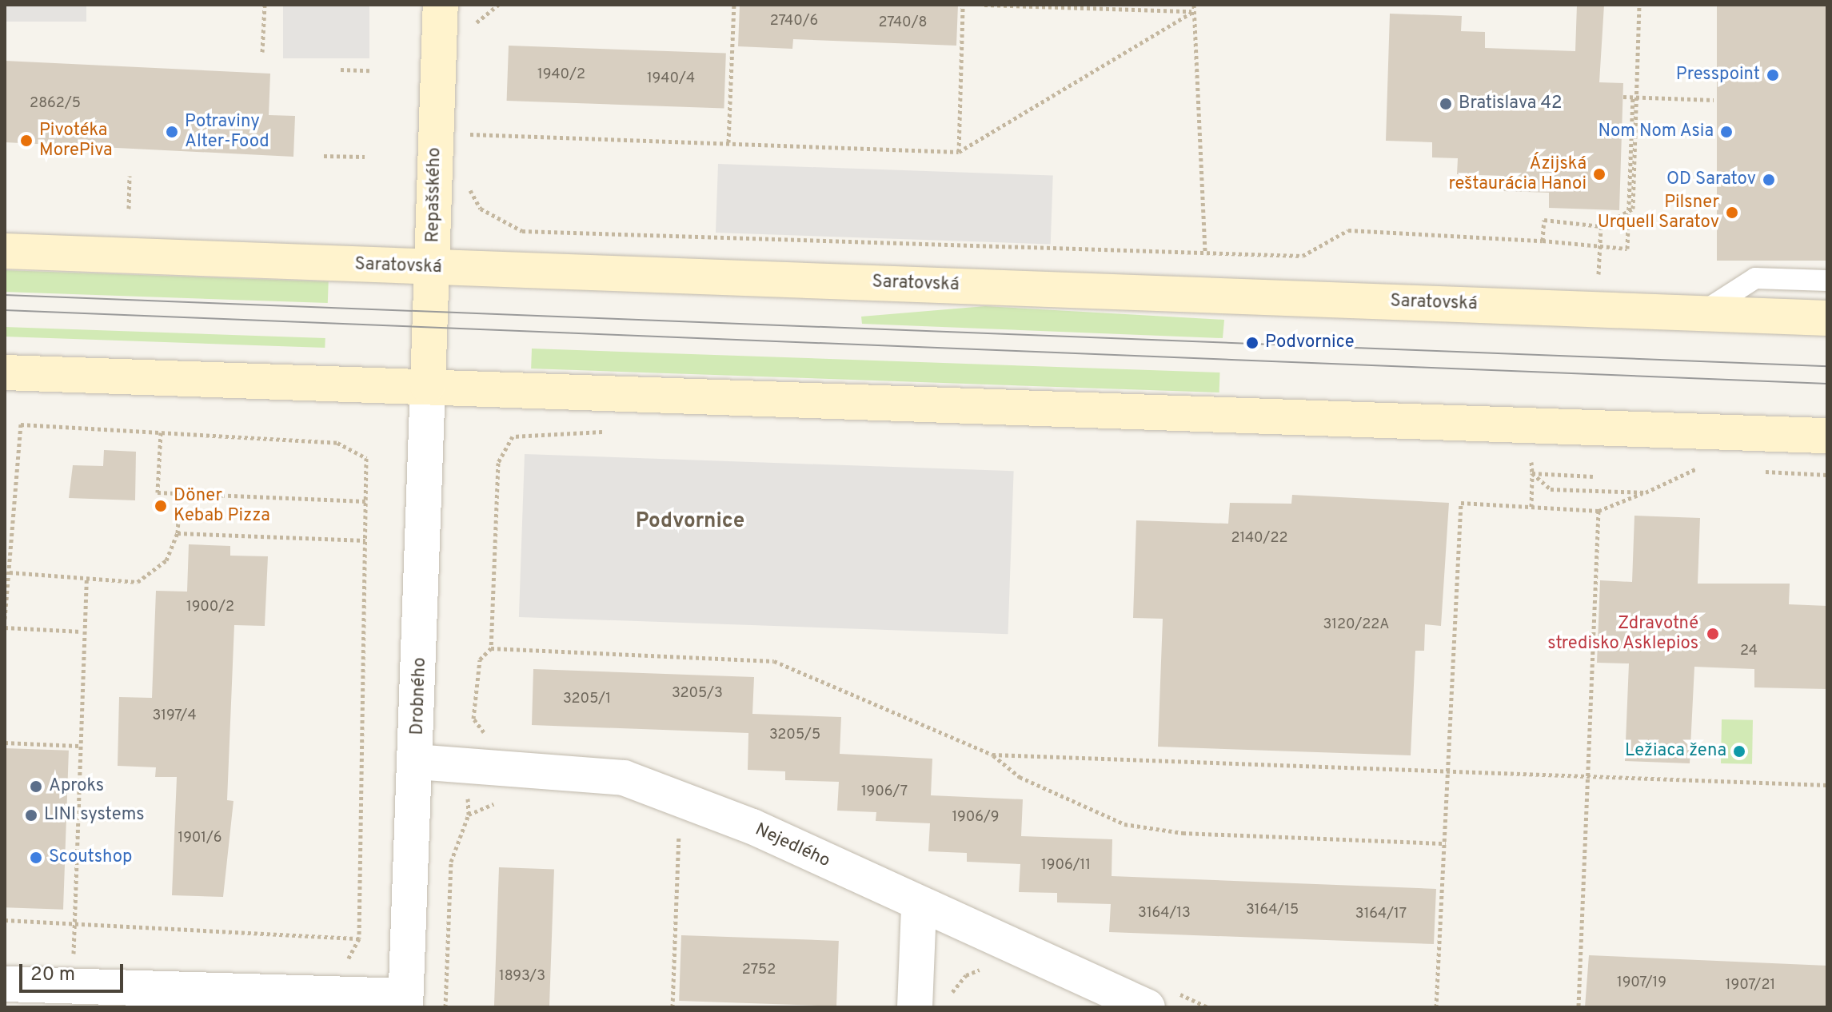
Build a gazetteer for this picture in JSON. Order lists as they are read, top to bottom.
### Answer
{
  "streets": {
    "main road": ["Repašského", "Saratovská"],
    "street": ["Drobného", "Nejedlého"]
  },
  "crossings": [
    ["Repašského", "Saratovská"],
    ["Repašského", "Drobného"],
    ["Drobného", "Nejedlého"]
  ],
  "districts": ["Podvornice"],
  "places": [
    "Presspoint",
    "Bratislava 42",
    "Potraviny Alter-Food",
    "Nom Nom Asia",
    "Pivotéka MorePiva",
    "Ázijská reštaurácia Hanoi",
    "OD Saratov",
    "Pilsner Urquell Saratov",
    "Podvornice",
    "Döner Kebab Pizza",
    "Zdravotné stredisko Asklepios",
    "Ležiaca žena",
    "Aproks",
    "LINI systems",
    "Scoutshop"
  ],
  "house_numbers": [
    "2740/6",
    "2740/8",
    "1940/2",
    "1940/4",
    "2862/5",
    "2140/22",
    "1900/2",
    "3120/22A",
    "24",
    "3205/3",
    "3205/1",
    "3197/4",
    "3205/5",
    "1906/7",
    "1906/9",
    "1901/6",
    "1906/11",
    "3164/15",
    "3164/13",
    "3164/17",
    "2752",
    "1893/3",
    "1907/19",
    "1907/21"
  ],
  "scale_bar": "20 m"
}
